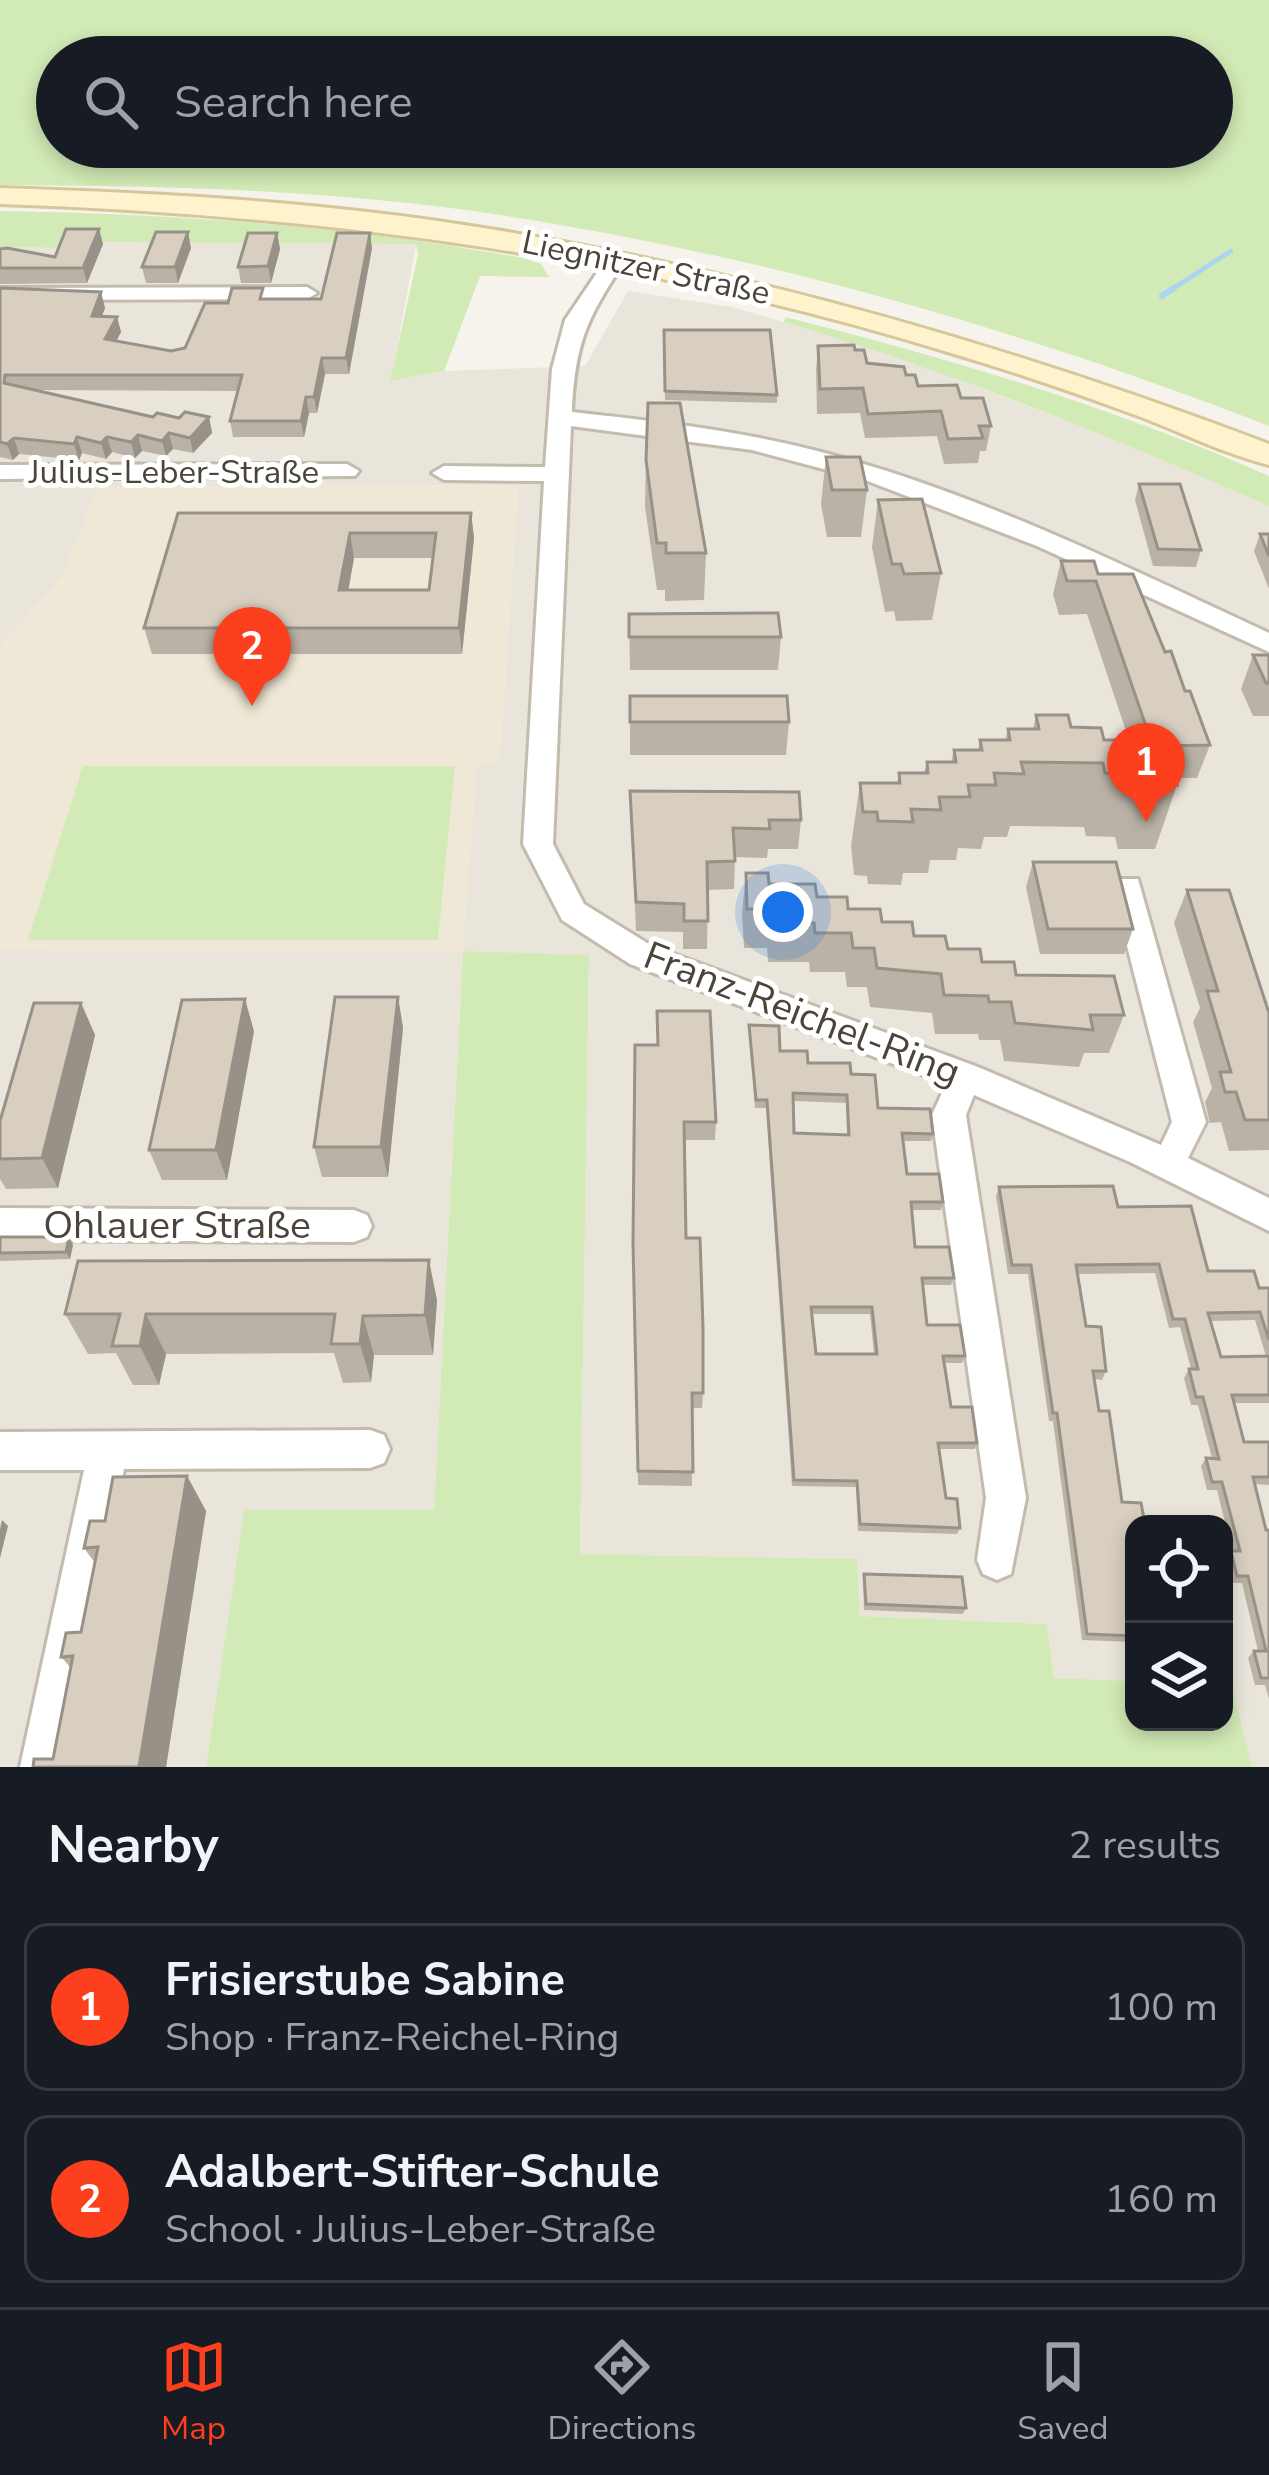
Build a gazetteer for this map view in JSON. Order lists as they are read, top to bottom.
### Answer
{
  "streets": {
    "main road": ["Liegnitzer Straße"],
    "street": ["Julius-Leber-Straße", "Franz-Reichel-Ring", "Ohlauer Straße"]
  },
  "crossings": [
    ["Liegnitzer Straße", "Franz-Reichel-Ring"]
  ],
  "page": {
    "search": "Search here",
    "pins": ["2", "1"],
    "heading": ["Nearby", "2 results"],
    "list": [
      {
        "mark": "1",
        "name": "Frisierstube Sabine",
        "note": "Shop · Franz-Reichel-Ring",
        "value": "100 m"
      },
      {
        "mark": "2",
        "name": "Adalbert-Stifter-Schule",
        "note": "School · Julius-Leber-Straße",
        "value": "160 m"
      }
    ],
    "nav": ["Map", "Directions", "Saved"]
  }
}
